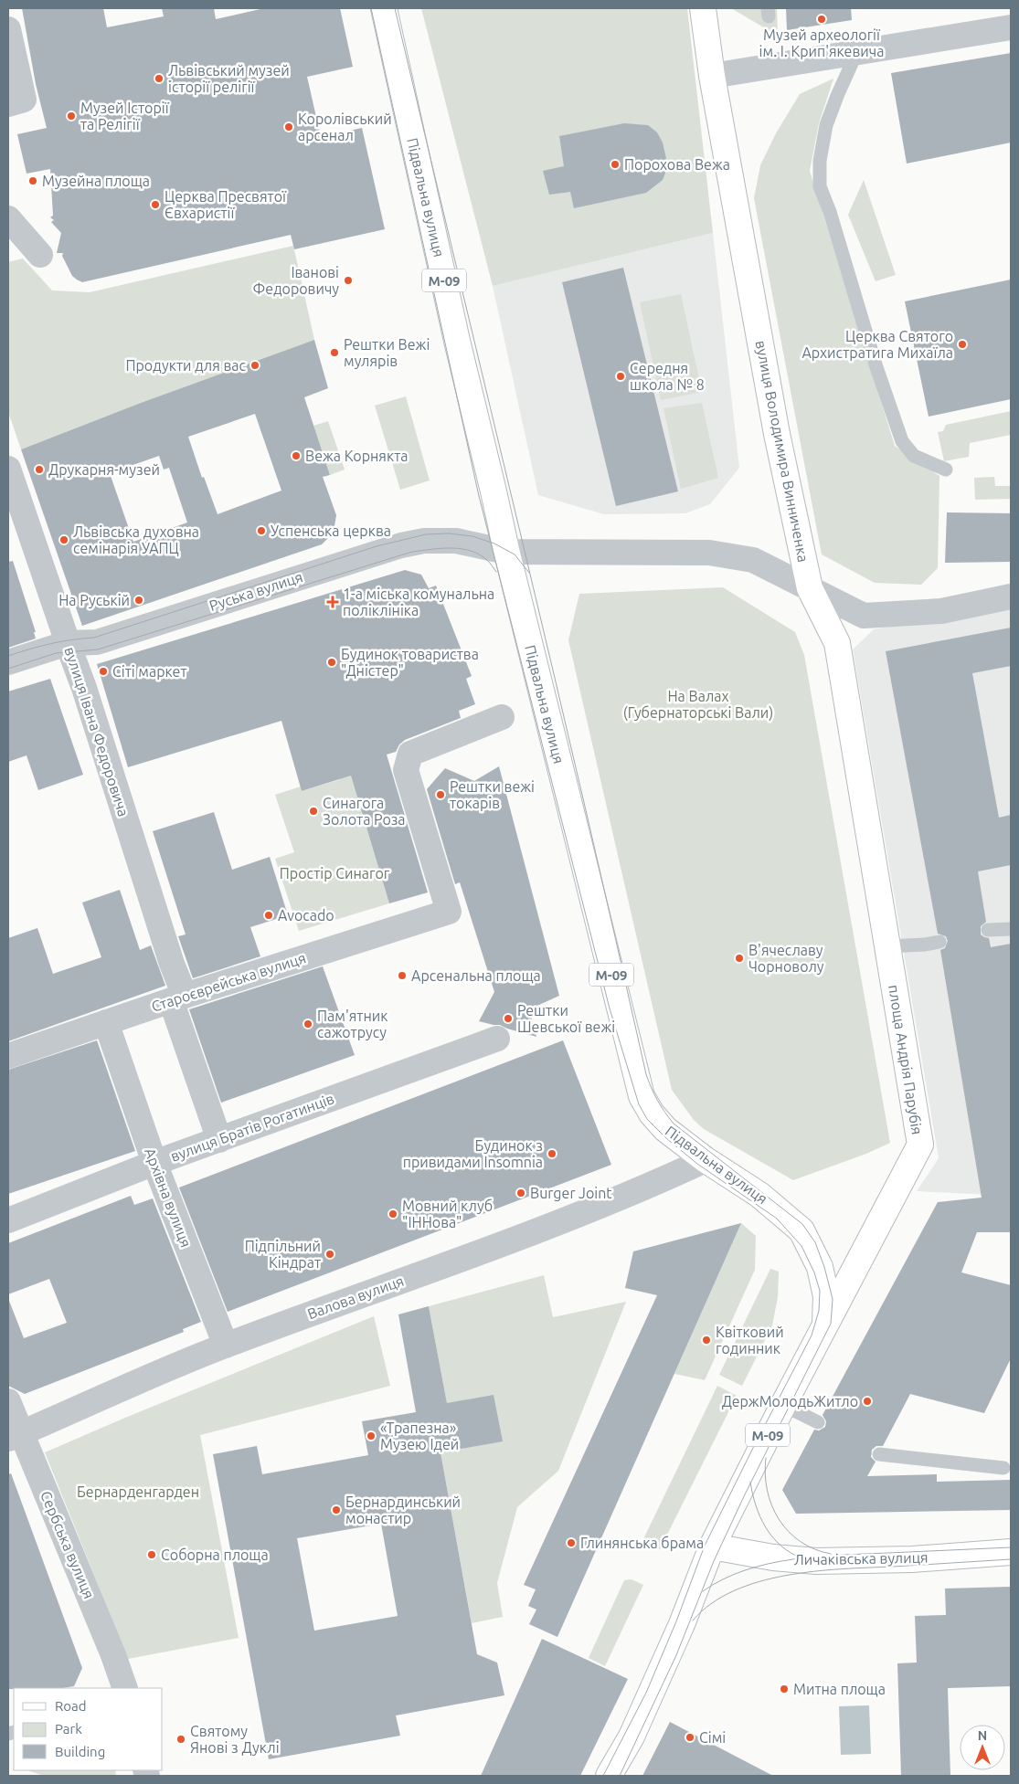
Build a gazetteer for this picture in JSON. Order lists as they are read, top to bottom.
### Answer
{
  "streets": {
    "main road": [
      "Підвальна вулиця",
      "М-09",
      "вулиця Володимира Винниченка",
      "площа Андрія Парубія",
      "Личаківська вулиця"
    ],
    "street": [
      "Руська вулиця",
      "вулиця Івана Федоровича",
      "Староєврейська вулиця",
      "вулиця Братів Рогатинців",
      "Архівна вулиця",
      "Валова вулиця",
      "Сербська вулиця"
    ]
  },
  "crossings": [
    ["Підвальна вулиця", "вулиця Володимира Винниченка"],
    ["Підвальна вулиця", "Руська вулиця"],
    ["Підвальна вулиця", "площа Андрія Парубія"],
    ["Підвальна вулиця", "Валова вулиця"],
    ["вулиця Володимира Винниченка", "Руська вулиця"],
    ["вулиця Володимира Винниченка", "площа Андрія Парубія"],
    ["Руська вулиця", "вулиця Івана Федоровича"],
    ["вулиця Івана Федоровича", "Староєврейська вулиця"],
    ["вулиця Івана Федоровича", "вулиця Братів Рогатинців"],
    ["Староєврейська вулиця", "Архівна вулиця"],
    ["площа Андрія Парубія", "Личаківська вулиця"],
    ["вулиця Братів Рогатинців", "Архівна вулиця"],
    ["Архівна вулиця", "Валова вулиця"],
    ["Валова вулиця", "Сербська вулиця"]
  ],
  "parks": ["На Валах (Губернаторські Вали)", "Простір Синагог", "Бернарденгарден"],
  "places": {
    "other": [
      "Музей археології ім. І. Крип'якевича",
      "Львівський музей історії релігії",
      "Музей Історії та Релігії",
      "Королівський арсенал",
      "Порохова Вежа",
      "Музейна площа",
      "Церква Пресвятої Євхаристії",
      "Іванові Федоровичу",
      "Церква Святого Архистратига Михаїла",
      "Рештки Вежі мулярів",
      "Продукти для вас",
      "Середня школа № 8",
      "Вежа Корнякта",
      "Друкарня-музей",
      "Успенська церква",
      "Львівська духовна семінарія УАПЦ",
      "На Руській",
      "Будинок товариства \"Дністер\"",
      "Сіті маркет",
      "Рештки вежі токарів",
      "Синагога Золота Роза",
      "Avocado",
      "В'ячеславу Чорноволу",
      "Арсенальна площа",
      "Рештки Шевської вежі",
      "Пам'ятник сажотрусу",
      "Будинок з привидами Insomnia",
      "Burger Joint",
      "Мовний клуб \"ІННова\"",
      "Підпільний Кіндрат",
      "Квітковий годинник",
      "ДержМолодьЖитло",
      "«Трапезна» Музею Ідей",
      "Бернардинський монастир",
      "Глинянська брама",
      "Соборна площа",
      "Митна площа",
      "Сімі",
      "Святому Янові з Дуклі"
    ],
    "health": ["1-а міська комунальна поліклініка"]
  },
  "legend": ["Road", "Park", "Building"],
  "north": "top"
}
